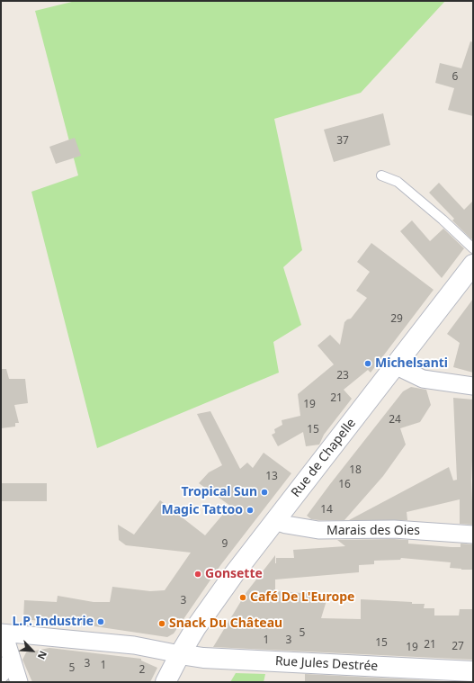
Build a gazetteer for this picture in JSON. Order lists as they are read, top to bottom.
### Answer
{
  "streets": {
    "main road": ["Rue de Chapelle", "Rue Jules Destrée"],
    "street": ["Marais des Oies"]
  },
  "crossings": [
    ["Rue de Chapelle", "Marais des Oies"],
    ["Rue de Chapelle", "Rue Jules Destrée"]
  ],
  "places": [
    "Michelsanti",
    "Tropical Sun",
    "Magic Tattoo",
    "Gonsette",
    "Café De L'Europe",
    "L.P. Industrie",
    "Snack Du Château"
  ],
  "house_numbers": [
    "6",
    "37",
    "29",
    "23",
    "21",
    "19",
    "24",
    "15",
    "18",
    "13",
    "16",
    "14",
    "9",
    "3",
    "5",
    "1",
    "3",
    "15",
    "21",
    "27",
    "19",
    "3",
    "1",
    "5",
    "2"
  ],
  "north": "bottom right"
}
